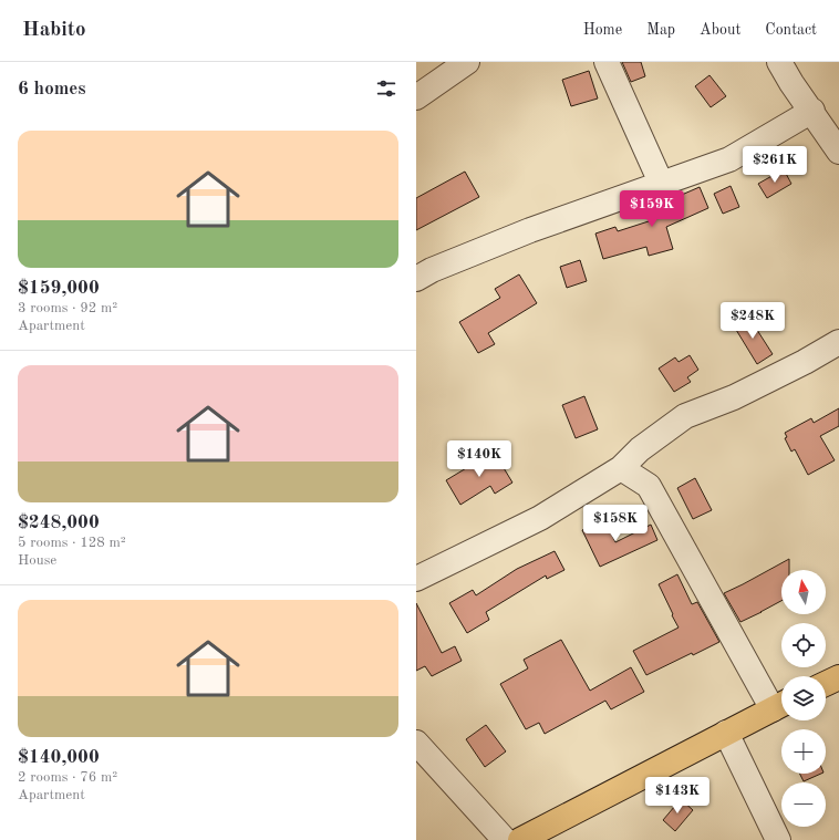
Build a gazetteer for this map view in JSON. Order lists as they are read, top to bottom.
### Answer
{
  "north": "top",
  "page": {
    "header": "Habito",
    "nav": [
      "Home",
      "Map",
      "About",
      "Contact"
    ],
    "heading": "6 homes",
    "list": [
      {
        "name": "$159,000",
        "note": "3 rooms · 92 m² · Apartment"
      },
      {
        "name": "$248,000",
        "note": "5 rooms · 128 m² · House"
      },
      {
        "name": "$140,000",
        "note": "2 rooms · 76 m² · Apartment"
      }
    ],
    "price": [
      "$261K",
      "$159K",
      "$248K",
      "$140K",
      "$158K",
      "$143K"
    ],
    "map_buttons": ["+", "−"]
  }
}
